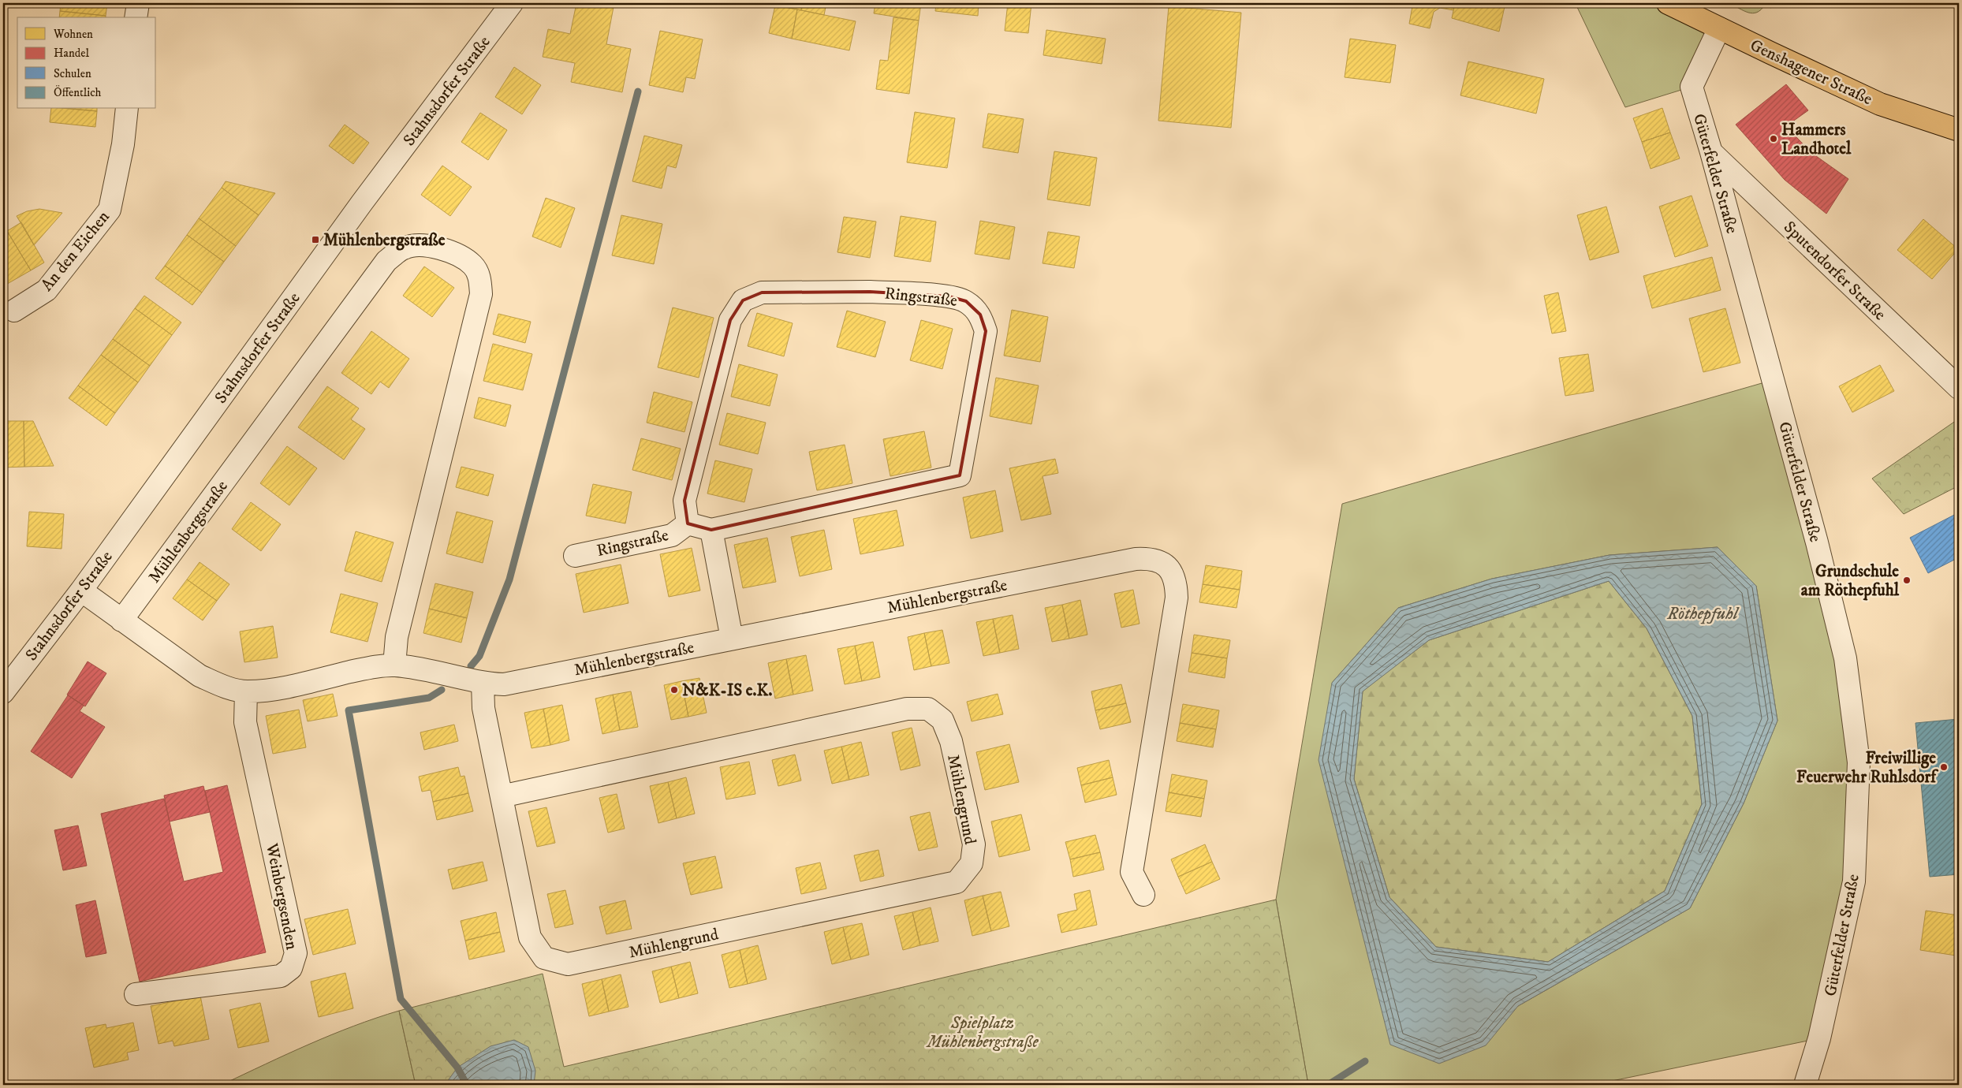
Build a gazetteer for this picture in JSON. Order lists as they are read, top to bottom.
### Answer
{
  "streets": {
    "main road": ["Genshagener Straße"],
    "street": [
      "Stahnsdorfer Straße",
      "Güterfelder Straße",
      "An den Eichen",
      "Sputendorfer Straße",
      "Ringstraße",
      "Mühlenbergstraße",
      "Mühlengrund",
      "Weinbergsenden"
    ]
  },
  "crossings": [
    ["Genshagener Straße", "Güterfelder Straße"],
    ["Stahnsdorfer Straße", "Mühlenbergstraße"],
    ["Güterfelder Straße", "Sputendorfer Straße"],
    ["Mühlenbergstraße", "Mühlengrund"],
    ["Mühlenbergstraße", "Weinbergsenden"]
  ],
  "water": ["Röthepfuhl"],
  "parks": ["Spielplatz Mühlenbergstraße"],
  "places": {
    "other": [
      "Hammers Landhotel",
      "Grundschule am Röthepfuhl",
      "N&K-IS e.K.",
      "Freiwillige Feuerwehr Ruhlsdorf"
    ],
    "transit": ["Mühlenbergstraße"]
  },
  "legend": [
    "Wohnen",
    "Handel",
    "Schulen",
    "Öffentlich"
  ]
}
